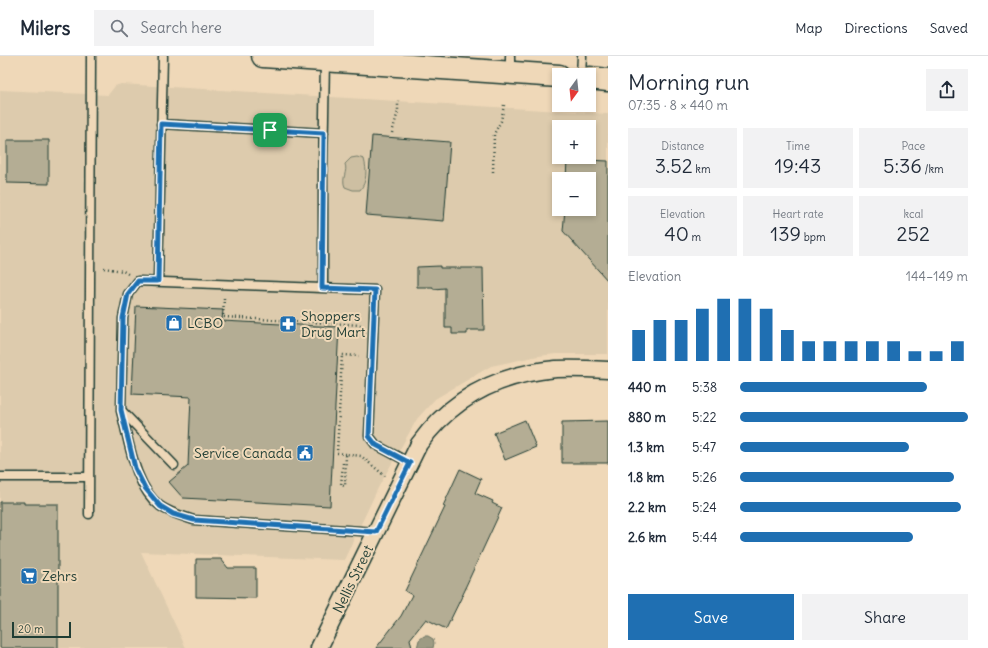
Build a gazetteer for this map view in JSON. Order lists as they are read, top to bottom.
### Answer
{
  "streets": {
    "street": ["Nellis Street"]
  },
  "places": {
    "shop": ["LCBO"],
    "pharmacy": ["Shoppers Drug Mart"],
    "public building": ["Service Canada"],
    "supermarket": ["Zehrs"]
  },
  "scale_bar": "20 m",
  "north": "bottom",
  "page": {
    "header": "Milers",
    "search": "Search here",
    "nav": ["Map", "Directions", "Saved"],
    "heading": ["Morning run", "07:35 · 8 × 440 m"],
    "map_buttons": ["+", "−"],
    "stats": [
      ["Distance", "3.52 km"],
      ["Time", "19:43"],
      ["Pace", "5:36 /km"],
      ["Elevation", "40 m"],
      ["Heart rate", "139 bpm"],
      ["kcal", "252"]
    ],
    "chart": ["Elevation", "144–149 m"],
    "list": [
      {
        "name": "440 m",
        "note": "5:38"
      },
      {
        "name": "880 m",
        "note": "5:22"
      },
      {
        "name": "1.3 km",
        "note": "5:47"
      },
      {
        "name": "1.8 km",
        "note": "5:26"
      },
      {
        "name": "2.2 km",
        "note": "5:24"
      },
      {
        "name": "2.6 km",
        "note": "5:44"
      }
    ],
    "buttons": ["Save", "Share"],
    "scale": "20 m"
  }
}
